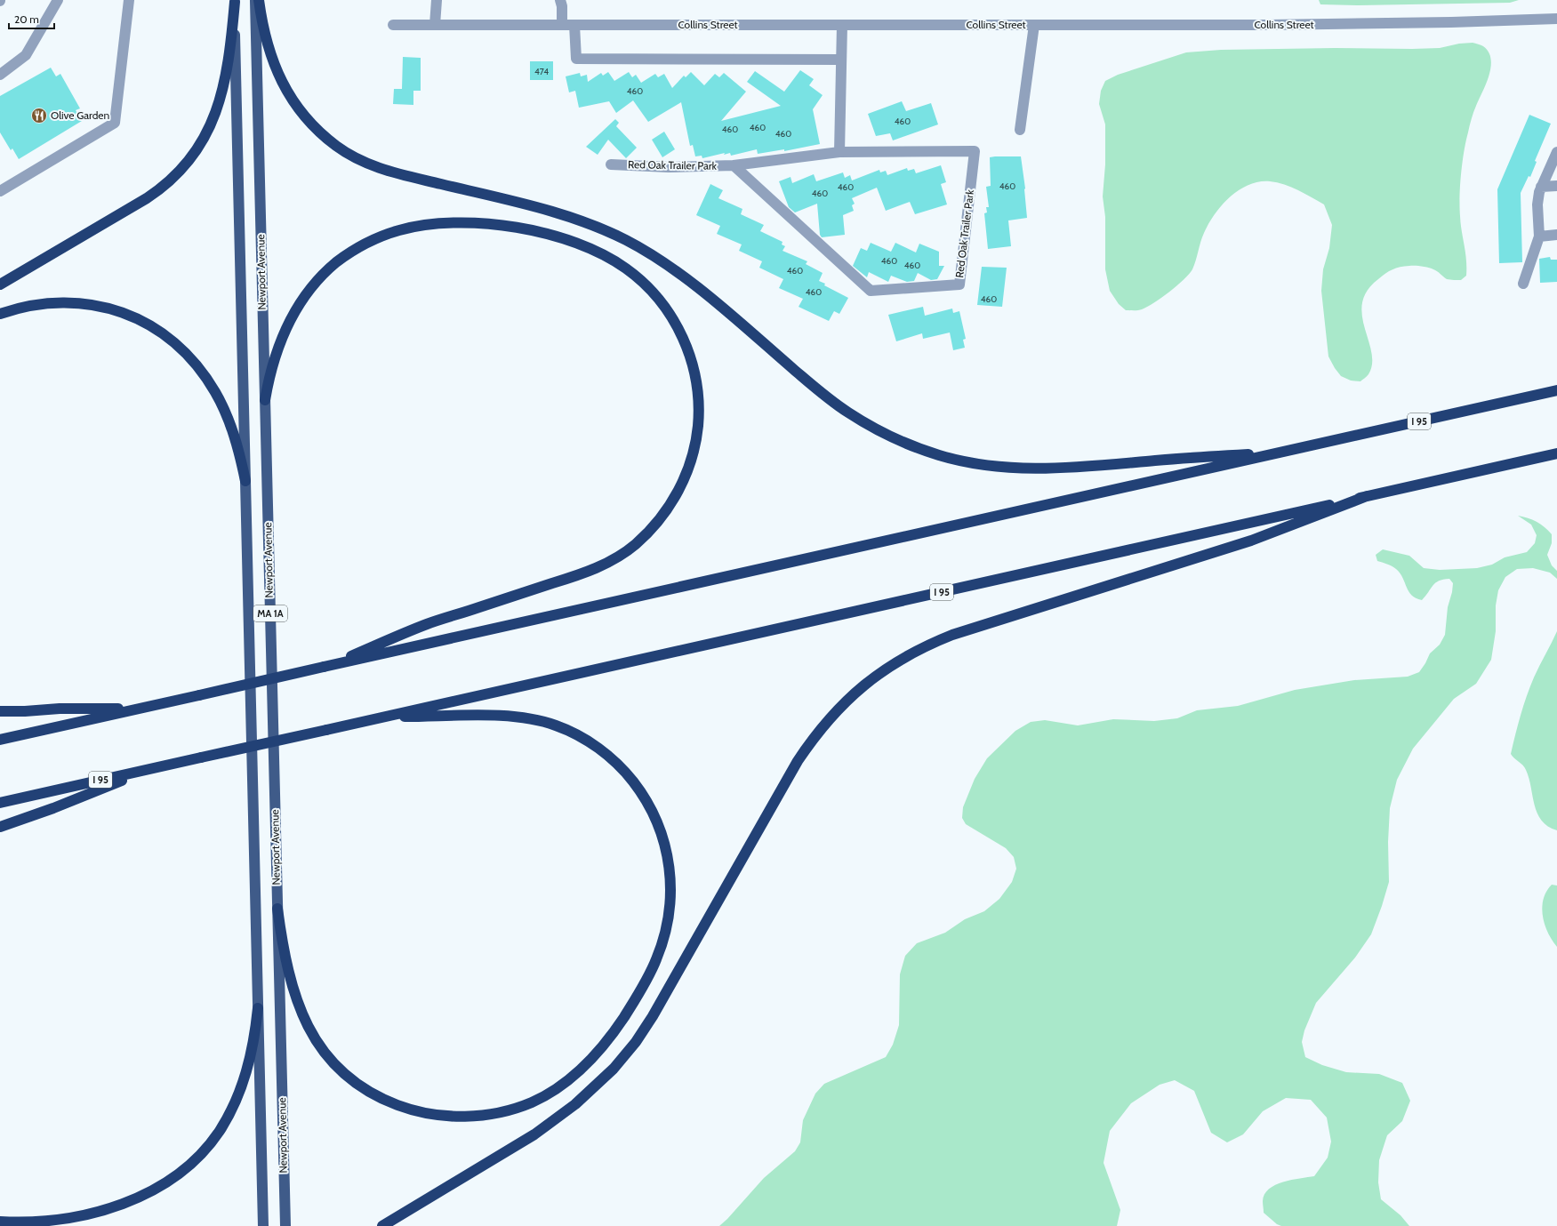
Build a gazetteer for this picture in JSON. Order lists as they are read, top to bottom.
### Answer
{
  "streets": {
    "highway": ["I 95"],
    "main road": ["Newport Avenue", "MA 1A"],
    "street": ["Collins Street", "Red Oak Trailer Park"]
  },
  "places": {
    "restaurant": ["Olive Garden"]
  },
  "house_numbers": [
    "474",
    "460",
    "460",
    "460",
    "460",
    "460",
    "460",
    "460",
    "460",
    "460",
    "460",
    "460",
    "460",
    "460"
  ],
  "scale_bar": "20 m"
}
